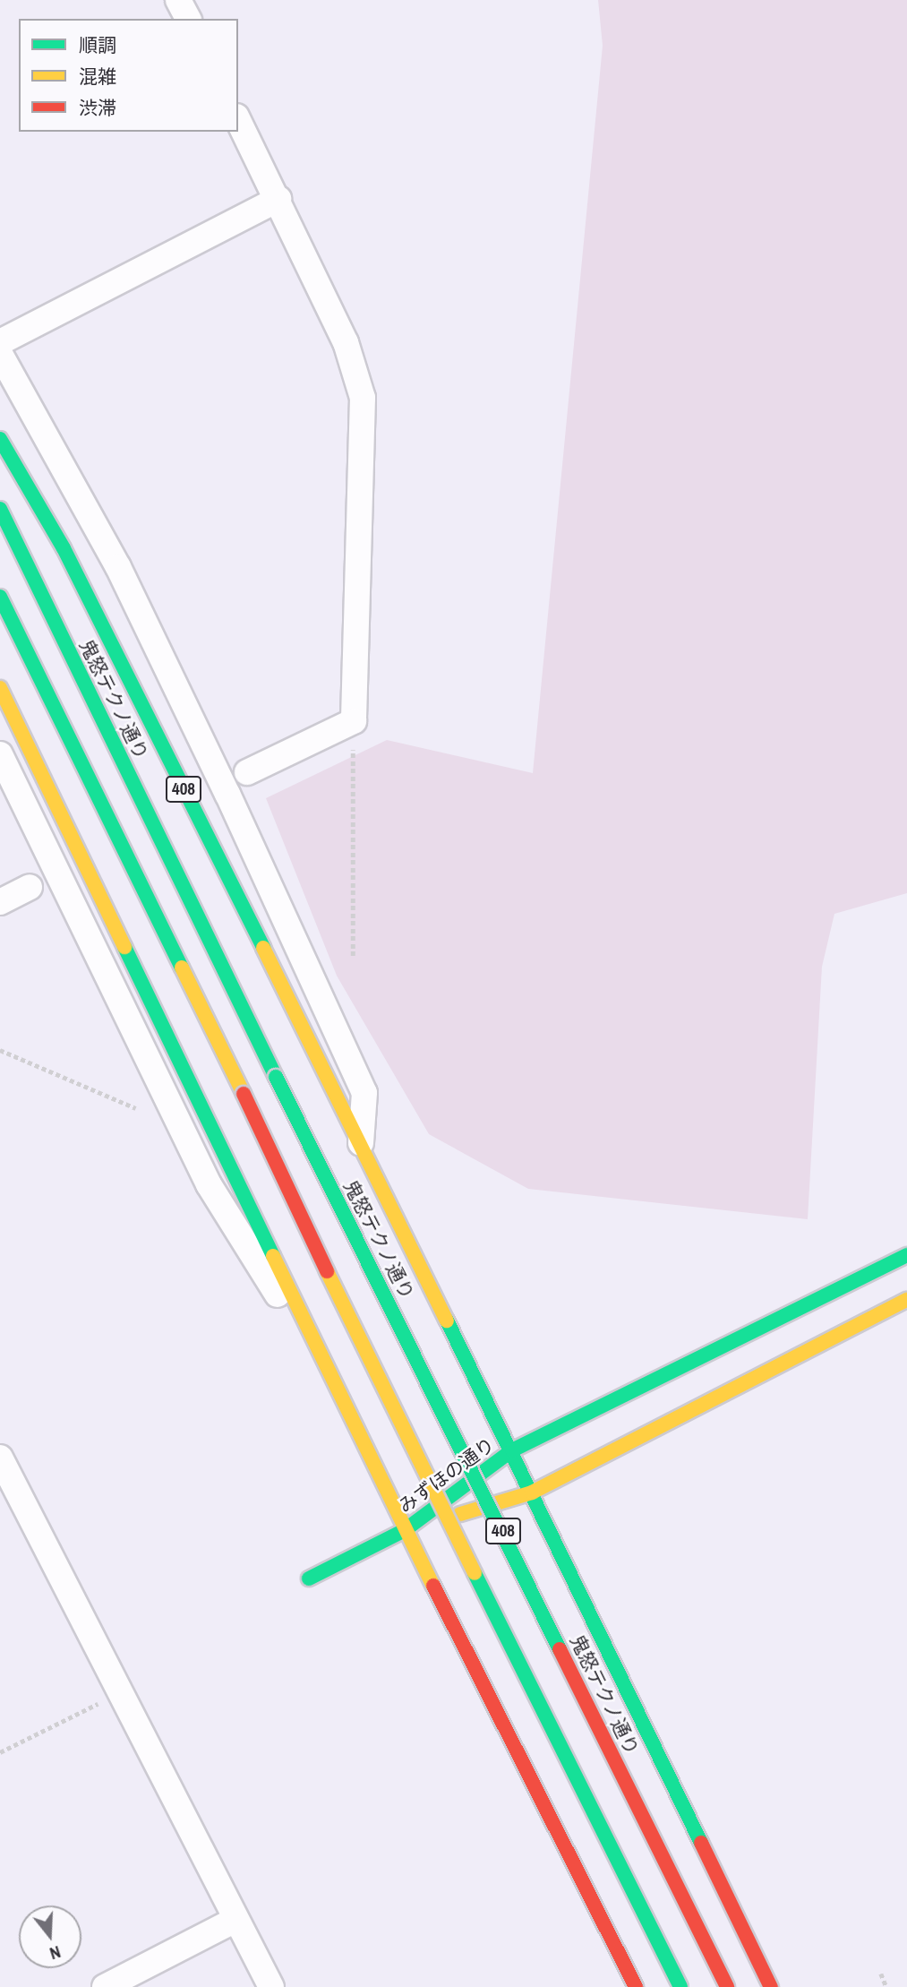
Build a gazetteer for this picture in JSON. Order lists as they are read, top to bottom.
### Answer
{
  "streets": {
    "main road": ["鬼怒テクノ通り", "408", "みずほの通り"]
  },
  "crossings": [
    ["408", "みずほの通り"]
  ],
  "legend": ["順調", "混雑", "渋滞"],
  "north": "bottom"
}
